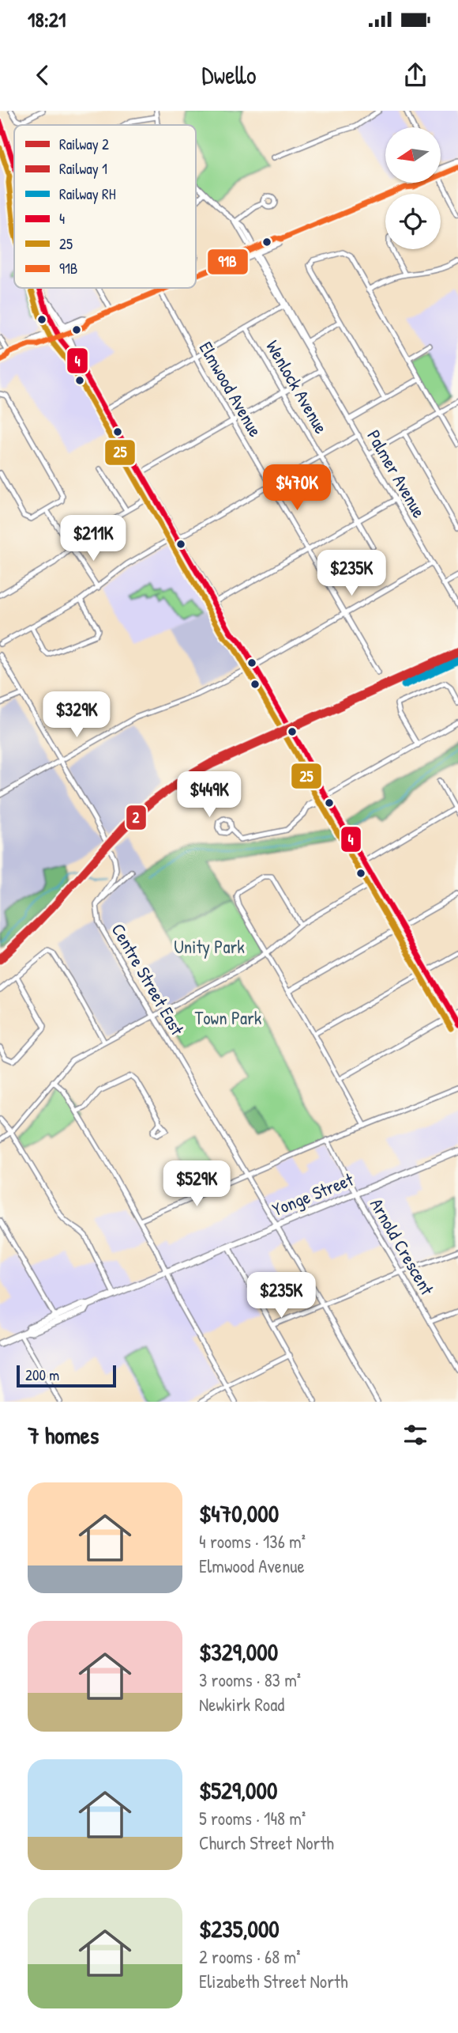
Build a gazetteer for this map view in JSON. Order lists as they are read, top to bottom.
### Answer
{
  "streets": {
    "main road": ["Yonge Street"],
    "street": [
      "Wenlock Avenue",
      "Elmwood Avenue",
      "Palmer Avenue",
      "Centre Street East",
      "Arnold Crescent"
    ]
  },
  "crossings": [
    ["Centre Street East", "Yonge Street"],
    ["Yonge Street", "Arnold Crescent"]
  ],
  "parks": ["Unity Park", "Town Park"],
  "lines": [
    "transit line 4",
    "transit line 25",
    "transit line 91B",
    "rail line 1",
    "rail line 2",
    "rail line RH"
  ],
  "legend": [
    "Railway 2",
    "Railway 1",
    "Railway RH",
    "4",
    "25",
    "91B"
  ],
  "scale_bar": "200 m",
  "north": "left",
  "page": {
    "status": "18:21",
    "header": "Dwello",
    "price": [
      "$470K",
      "$211K",
      "$235K",
      "$329K",
      "$449K",
      "$529K",
      "$235K"
    ],
    "scale": "200 m",
    "heading": "7 homes",
    "list": [
      {
        "name": "$470,000",
        "note": "4 rooms · 136 m² · Elmwood Avenue"
      },
      {
        "name": "$329,000",
        "note": "3 rooms · 83 m² · Newkirk Road"
      },
      {
        "name": "$529,000",
        "note": "5 rooms · 148 m² · Church Street North"
      },
      {
        "name": "$235,000",
        "note": "2 rooms · 68 m² · Elizabeth Street North"
      }
    ]
  }
}
